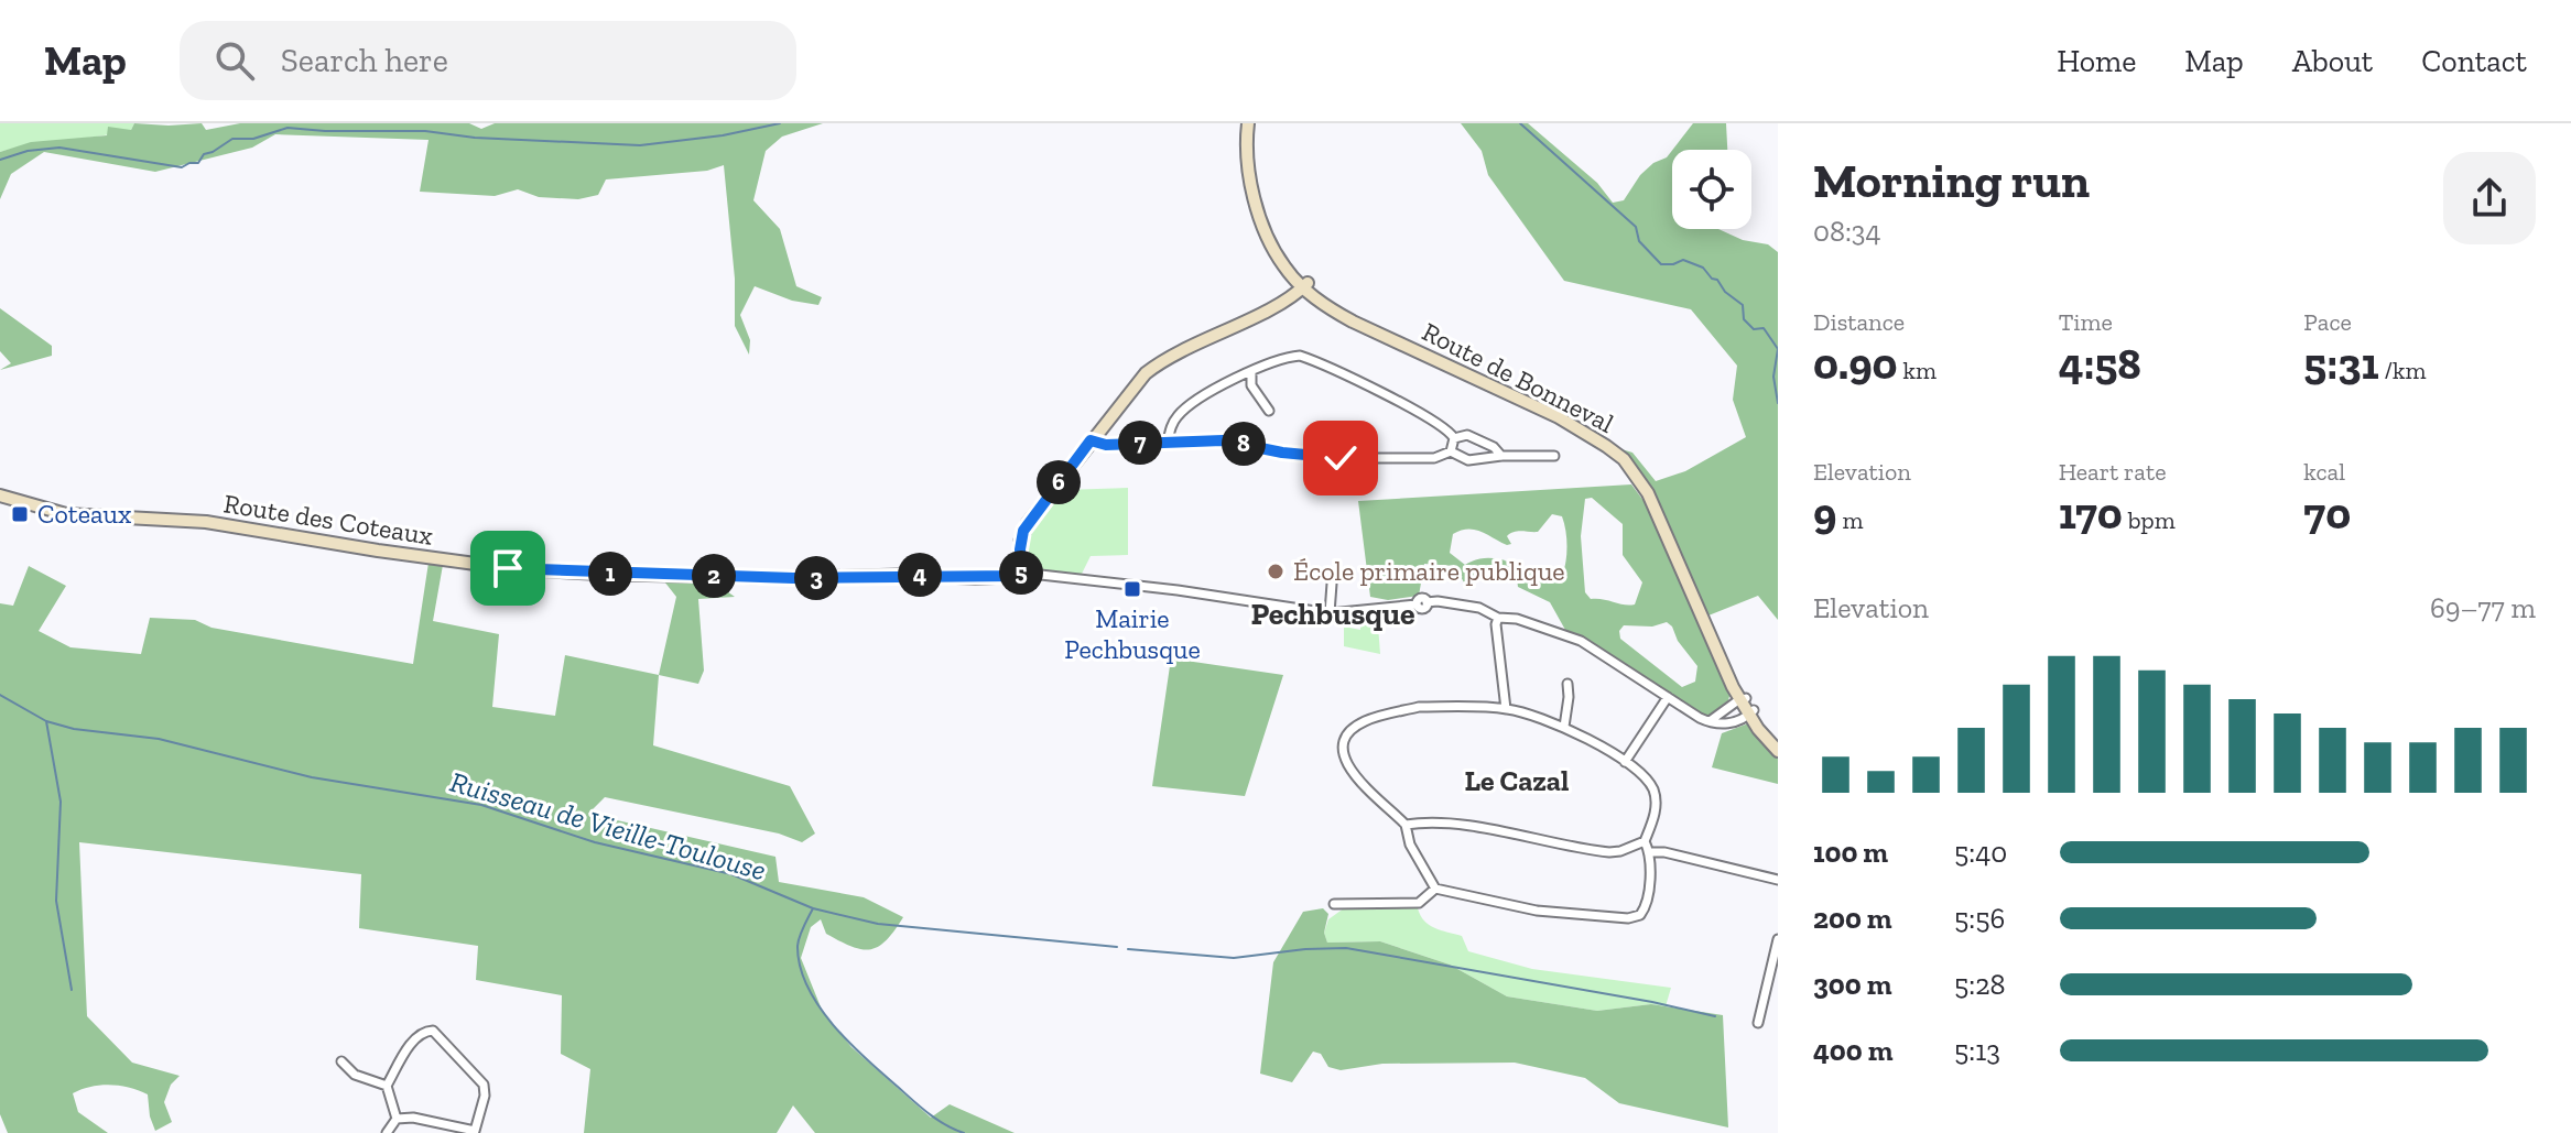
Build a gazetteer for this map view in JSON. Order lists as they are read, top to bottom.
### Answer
{
  "streets": {
    "street": ["Route de Bonneval", "Route des Coteaux"]
  },
  "districts": ["Pechbusque", "Le Cazal"],
  "water": ["Ruisseau de Vieille-Toulouse"],
  "places": {
    "transit": ["Coteaux", "Mairie Pechbusque"],
    "other": ["École primaire publique"]
  },
  "page": {
    "header": "Map",
    "search": "Search here",
    "nav": [
      "Home",
      "Map",
      "About",
      "Contact"
    ],
    "heading": ["Morning run", "08:34"],
    "stats": [
      ["Distance", "0.90 km"],
      ["Time", "4:58"],
      ["Pace", "5:31 /km"],
      ["Elevation", "9 m"],
      ["Heart rate", "170 bpm"],
      ["kcal", "70"]
    ],
    "pins": [
      "7",
      "8",
      "6",
      "5",
      "1",
      "4",
      "2",
      "3"
    ],
    "chart": ["Elevation", "69–77 m"],
    "list": [
      {
        "name": "100 m",
        "note": "5:40"
      },
      {
        "name": "200 m",
        "note": "5:56"
      },
      {
        "name": "300 m",
        "note": "5:28"
      },
      {
        "name": "400 m",
        "note": "5:13"
      }
    ]
  }
}
